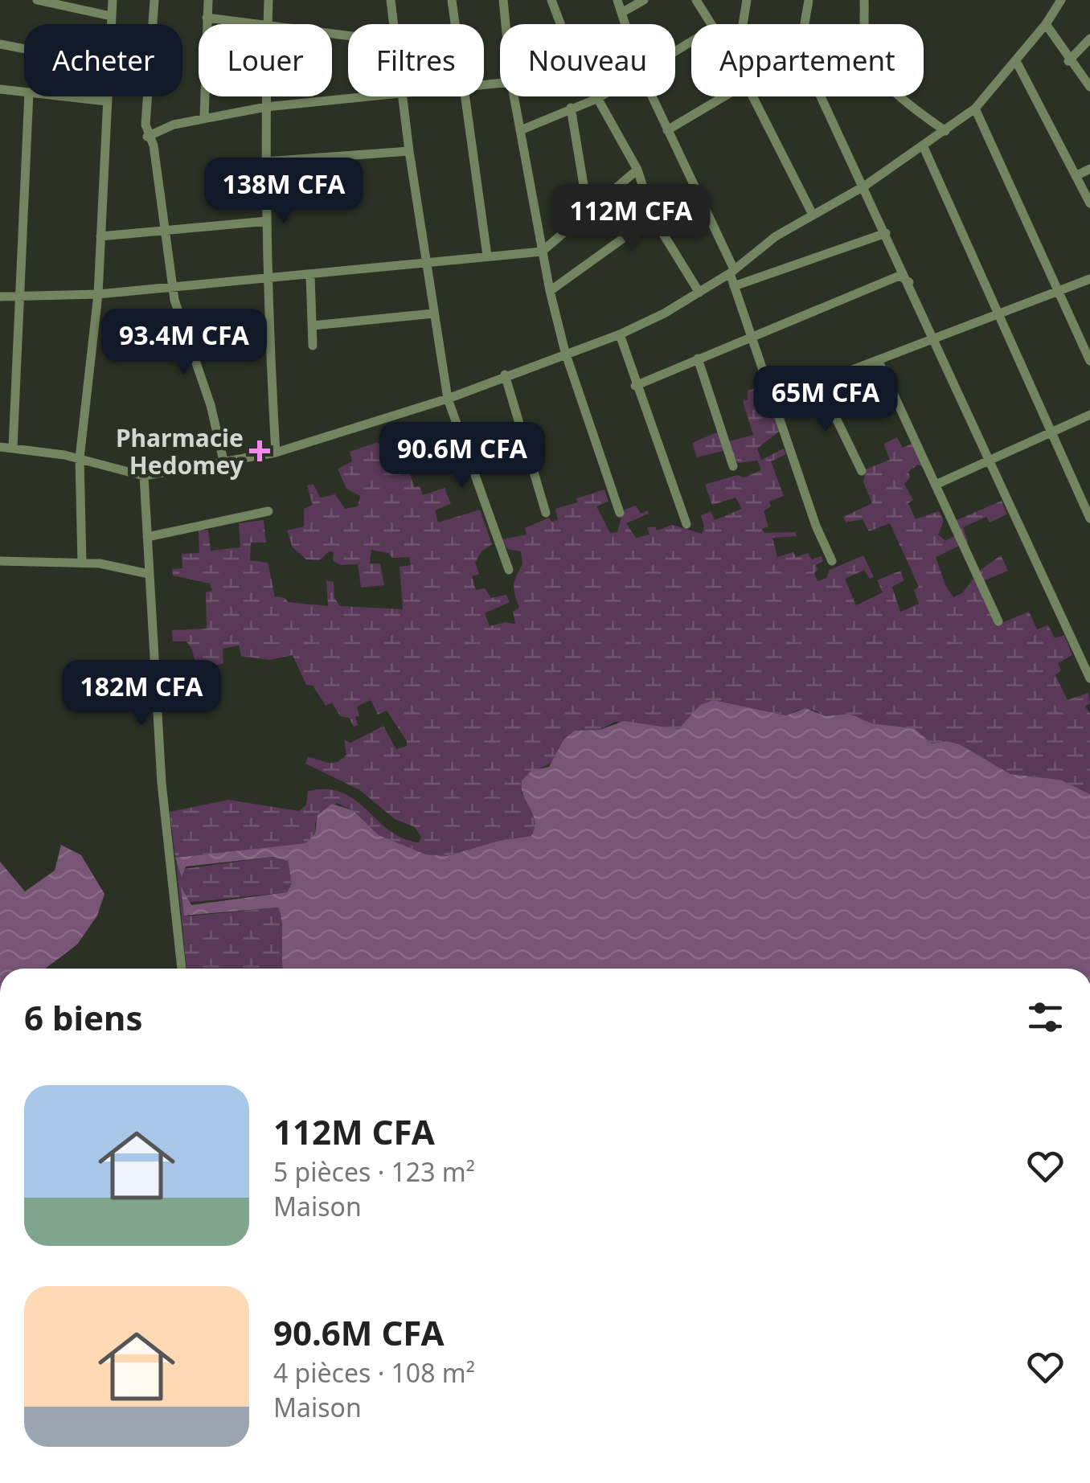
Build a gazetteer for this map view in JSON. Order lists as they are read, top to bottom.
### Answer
{
  "places": {
    "health": ["Pharmacie Hedomey"]
  },
  "page": {
    "chip": [
      "Acheter",
      "Louer",
      "Filtres",
      "Nouveau",
      "Appartement"
    ],
    "price": [
      "138M CFA",
      "112M CFA",
      "93.4M CFA",
      "65M CFA",
      "90.6M CFA",
      "182M CFA"
    ],
    "heading": "6 biens",
    "list": [
      {
        "name": "112M CFA",
        "note": "5 pièces · 123 m² · Maison"
      },
      {
        "name": "90.6M CFA",
        "note": "4 pièces · 108 m² · Maison"
      }
    ]
  }
}
